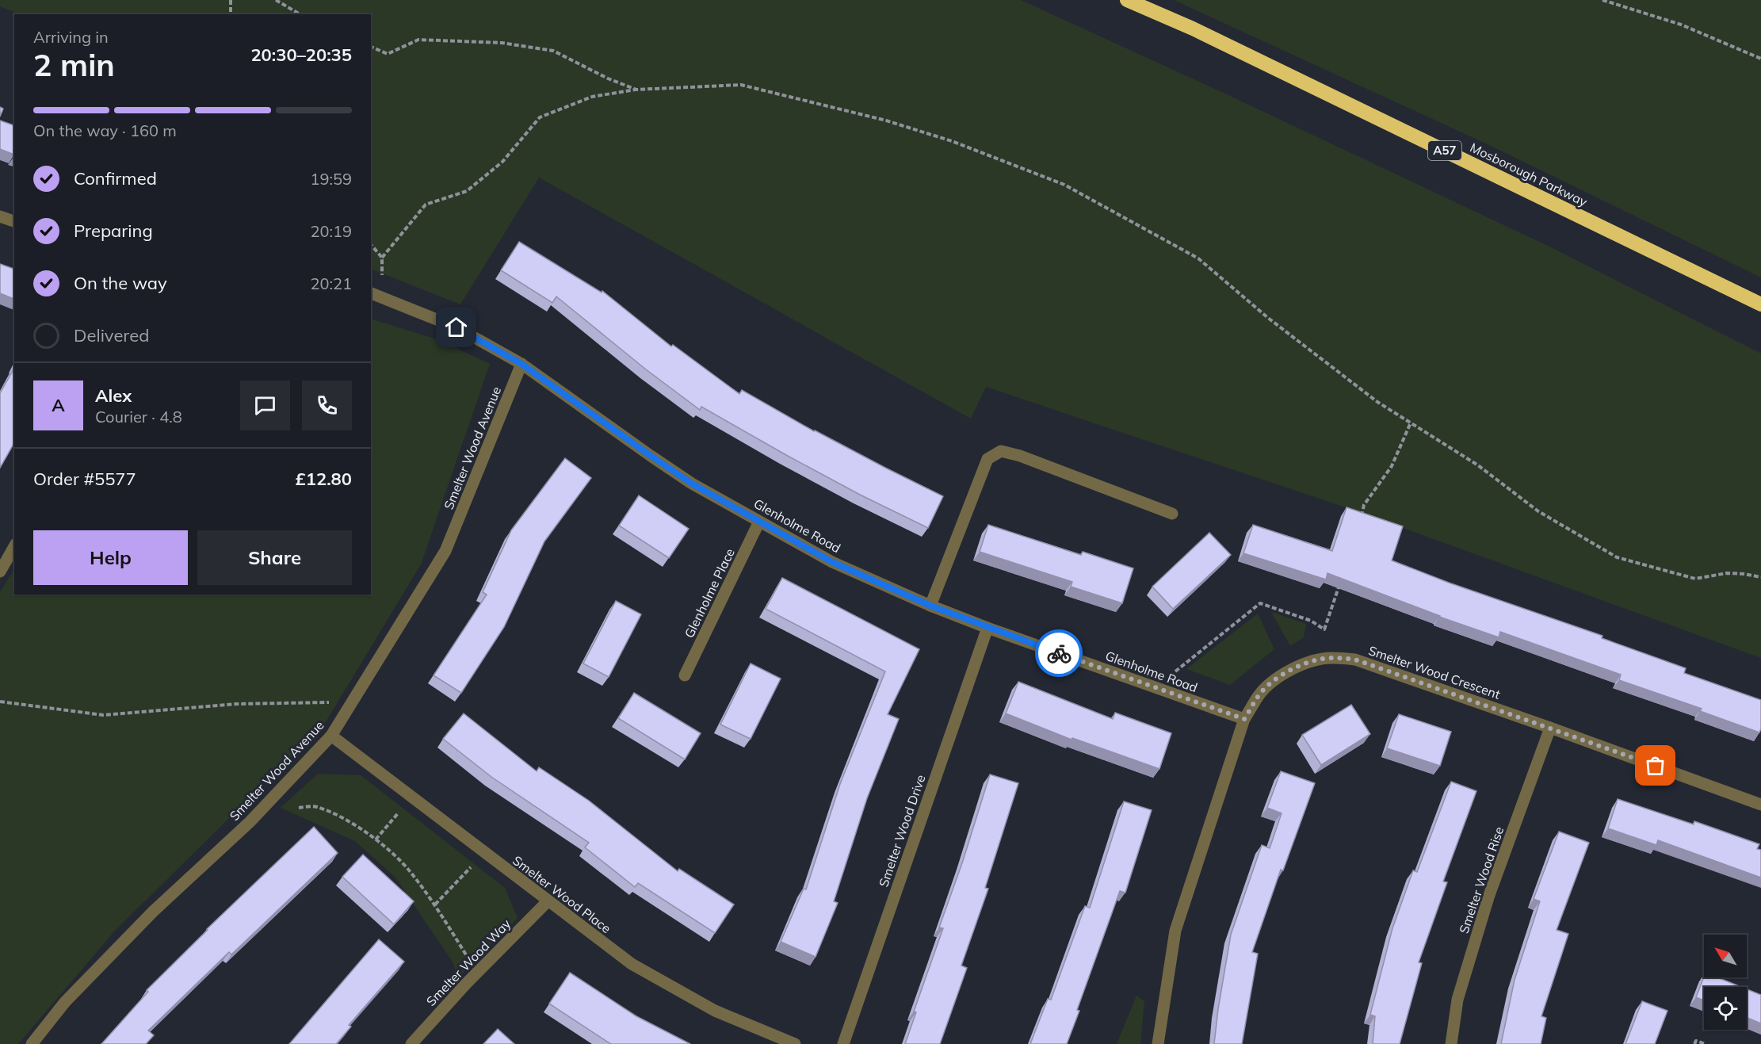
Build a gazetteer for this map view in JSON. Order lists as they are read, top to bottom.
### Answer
{
  "streets": {
    "highway": ["A57", "Mosborough Parkway"],
    "street": [
      "Smelter Wood Avenue",
      "Glenholme Road",
      "Glenholme Place",
      "Smelter Wood Crescent",
      "Smelter Wood Drive",
      "Smelter Wood Rise",
      "Smelter Wood Place",
      "Smelter Wood Way"
    ]
  },
  "crossings": [
    ["Smelter Wood Avenue", "Glenholme Road"],
    ["Smelter Wood Avenue", "Smelter Wood Place"],
    ["Glenholme Road", "Glenholme Place"],
    ["Glenholme Road", "Smelter Wood Crescent"],
    ["Glenholme Road", "Smelter Wood Drive"],
    ["Smelter Wood Crescent", "Smelter Wood Rise"],
    ["Smelter Wood Place", "Smelter Wood Way"]
  ],
  "north": "top left",
  "page": {
    "heading": ["2 min", "Arriving in", "20:30–20:35"],
    "panel": [
      "Alex",
      "Courier · 4.8",
      "Order #5577",
      "£12.80"
    ],
    "bar": "On the way · 160 m",
    "list": [
      ["Confirmed", "19:59"],
      ["Preparing", "20:19"],
      ["On the way", "20:21"],
      "Delivered"
    ],
    "round": "A",
    "buttons": ["Help", "Share"]
  }
}
